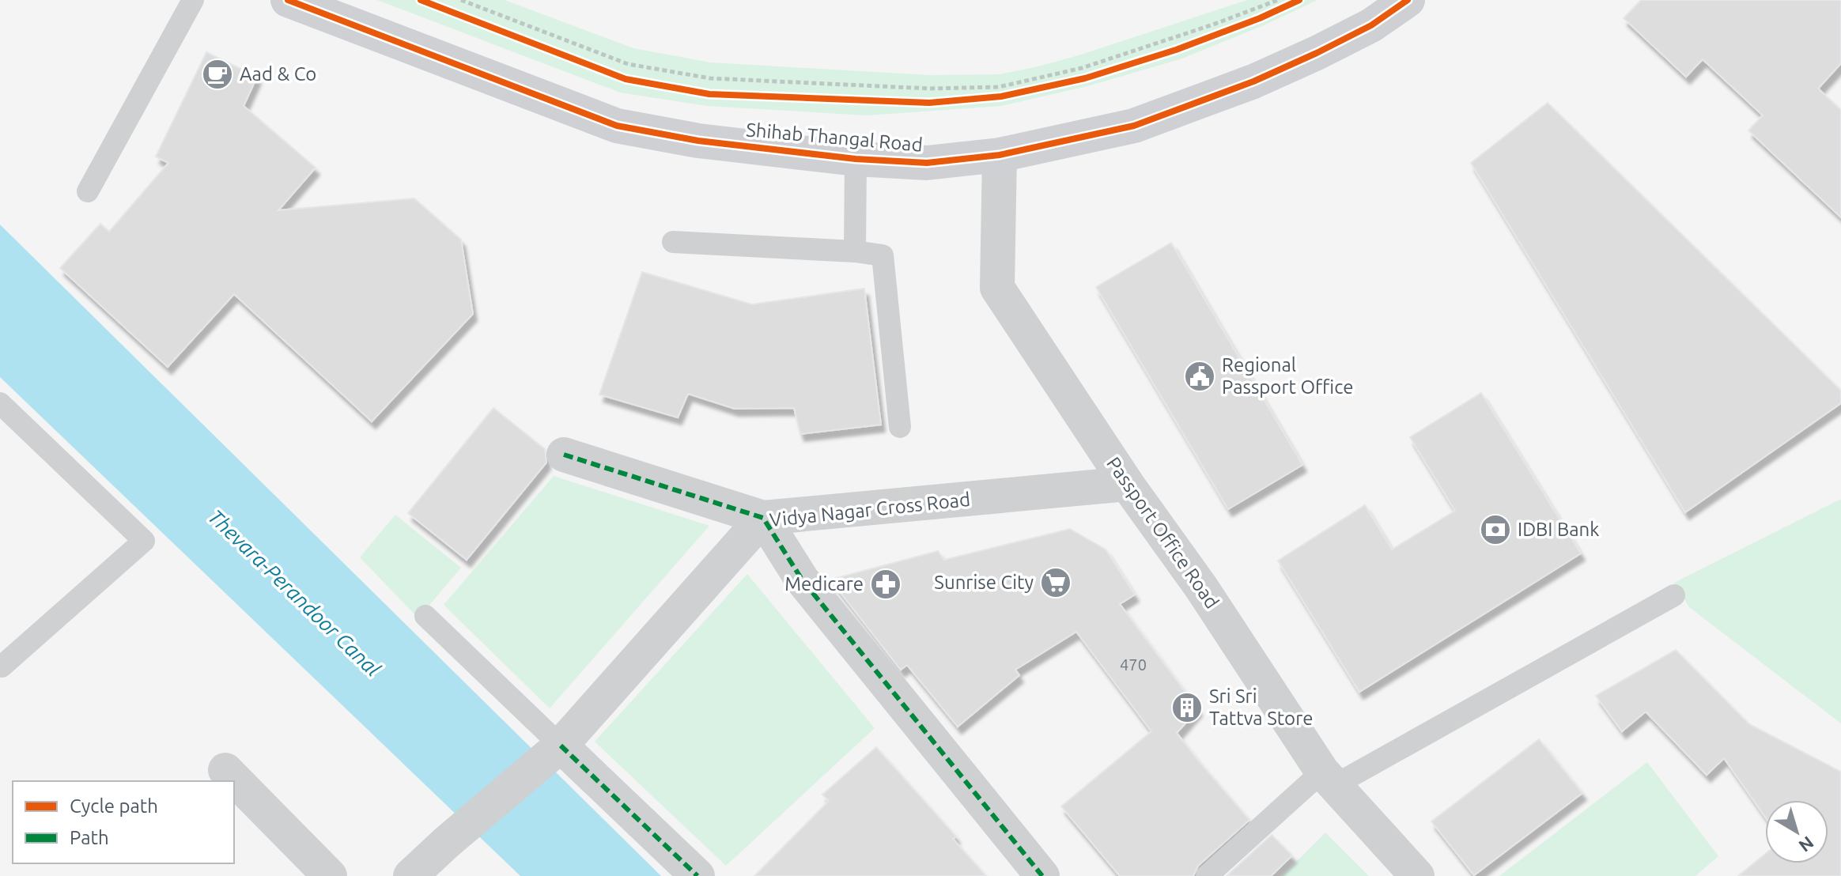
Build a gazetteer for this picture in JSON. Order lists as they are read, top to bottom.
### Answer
{
  "streets": {
    "street": ["Shihab Thangal Road", "Vidya Nagar Cross Road", "Passport Office Road"]
  },
  "crossings": [
    ["Shihab Thangal Road", "Passport Office Road"],
    ["Vidya Nagar Cross Road", "Passport Office Road"]
  ],
  "water": ["Thevara-Perandoor Canal"],
  "places": {
    "cafe": ["Aad & Co"],
    "public building": ["Regional Passport Office"],
    "bank": ["IDBI Bank"],
    "supermarket": ["Sunrise City"],
    "pharmacy": ["Medicare"],
    "building": ["Sri Sri Tattva Store"]
  },
  "house_numbers": ["470"],
  "legend": ["Cycle path", "Path"],
  "north": "bottom right"
}
